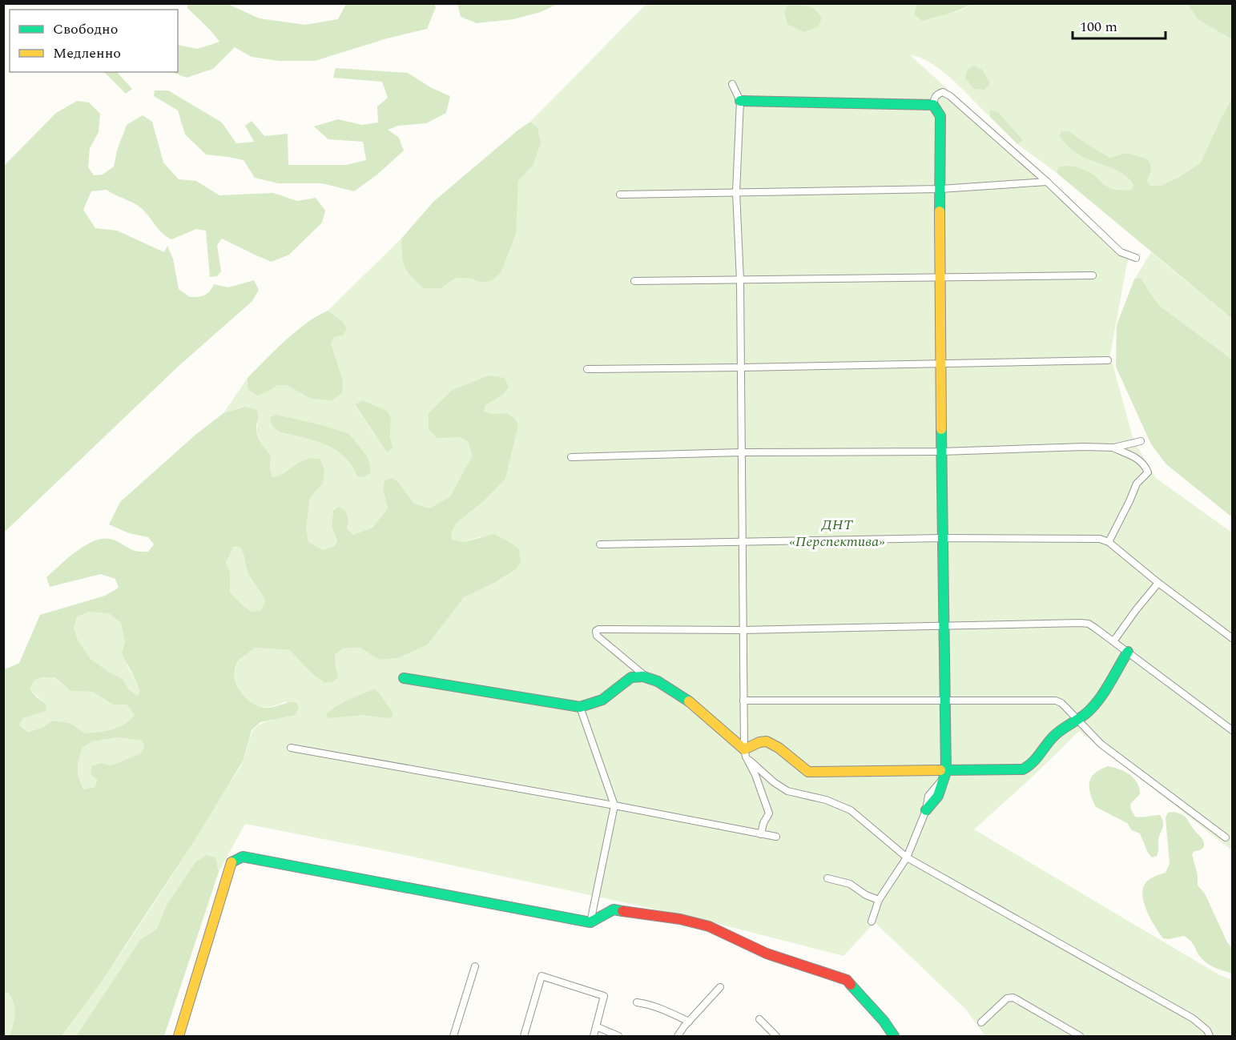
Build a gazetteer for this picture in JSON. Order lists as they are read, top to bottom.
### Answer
{
  "parks": ["ДНТ «Перспектива»"],
  "legend": ["Свободно", "Медленно"],
  "scale_bar": "100 m"
}
